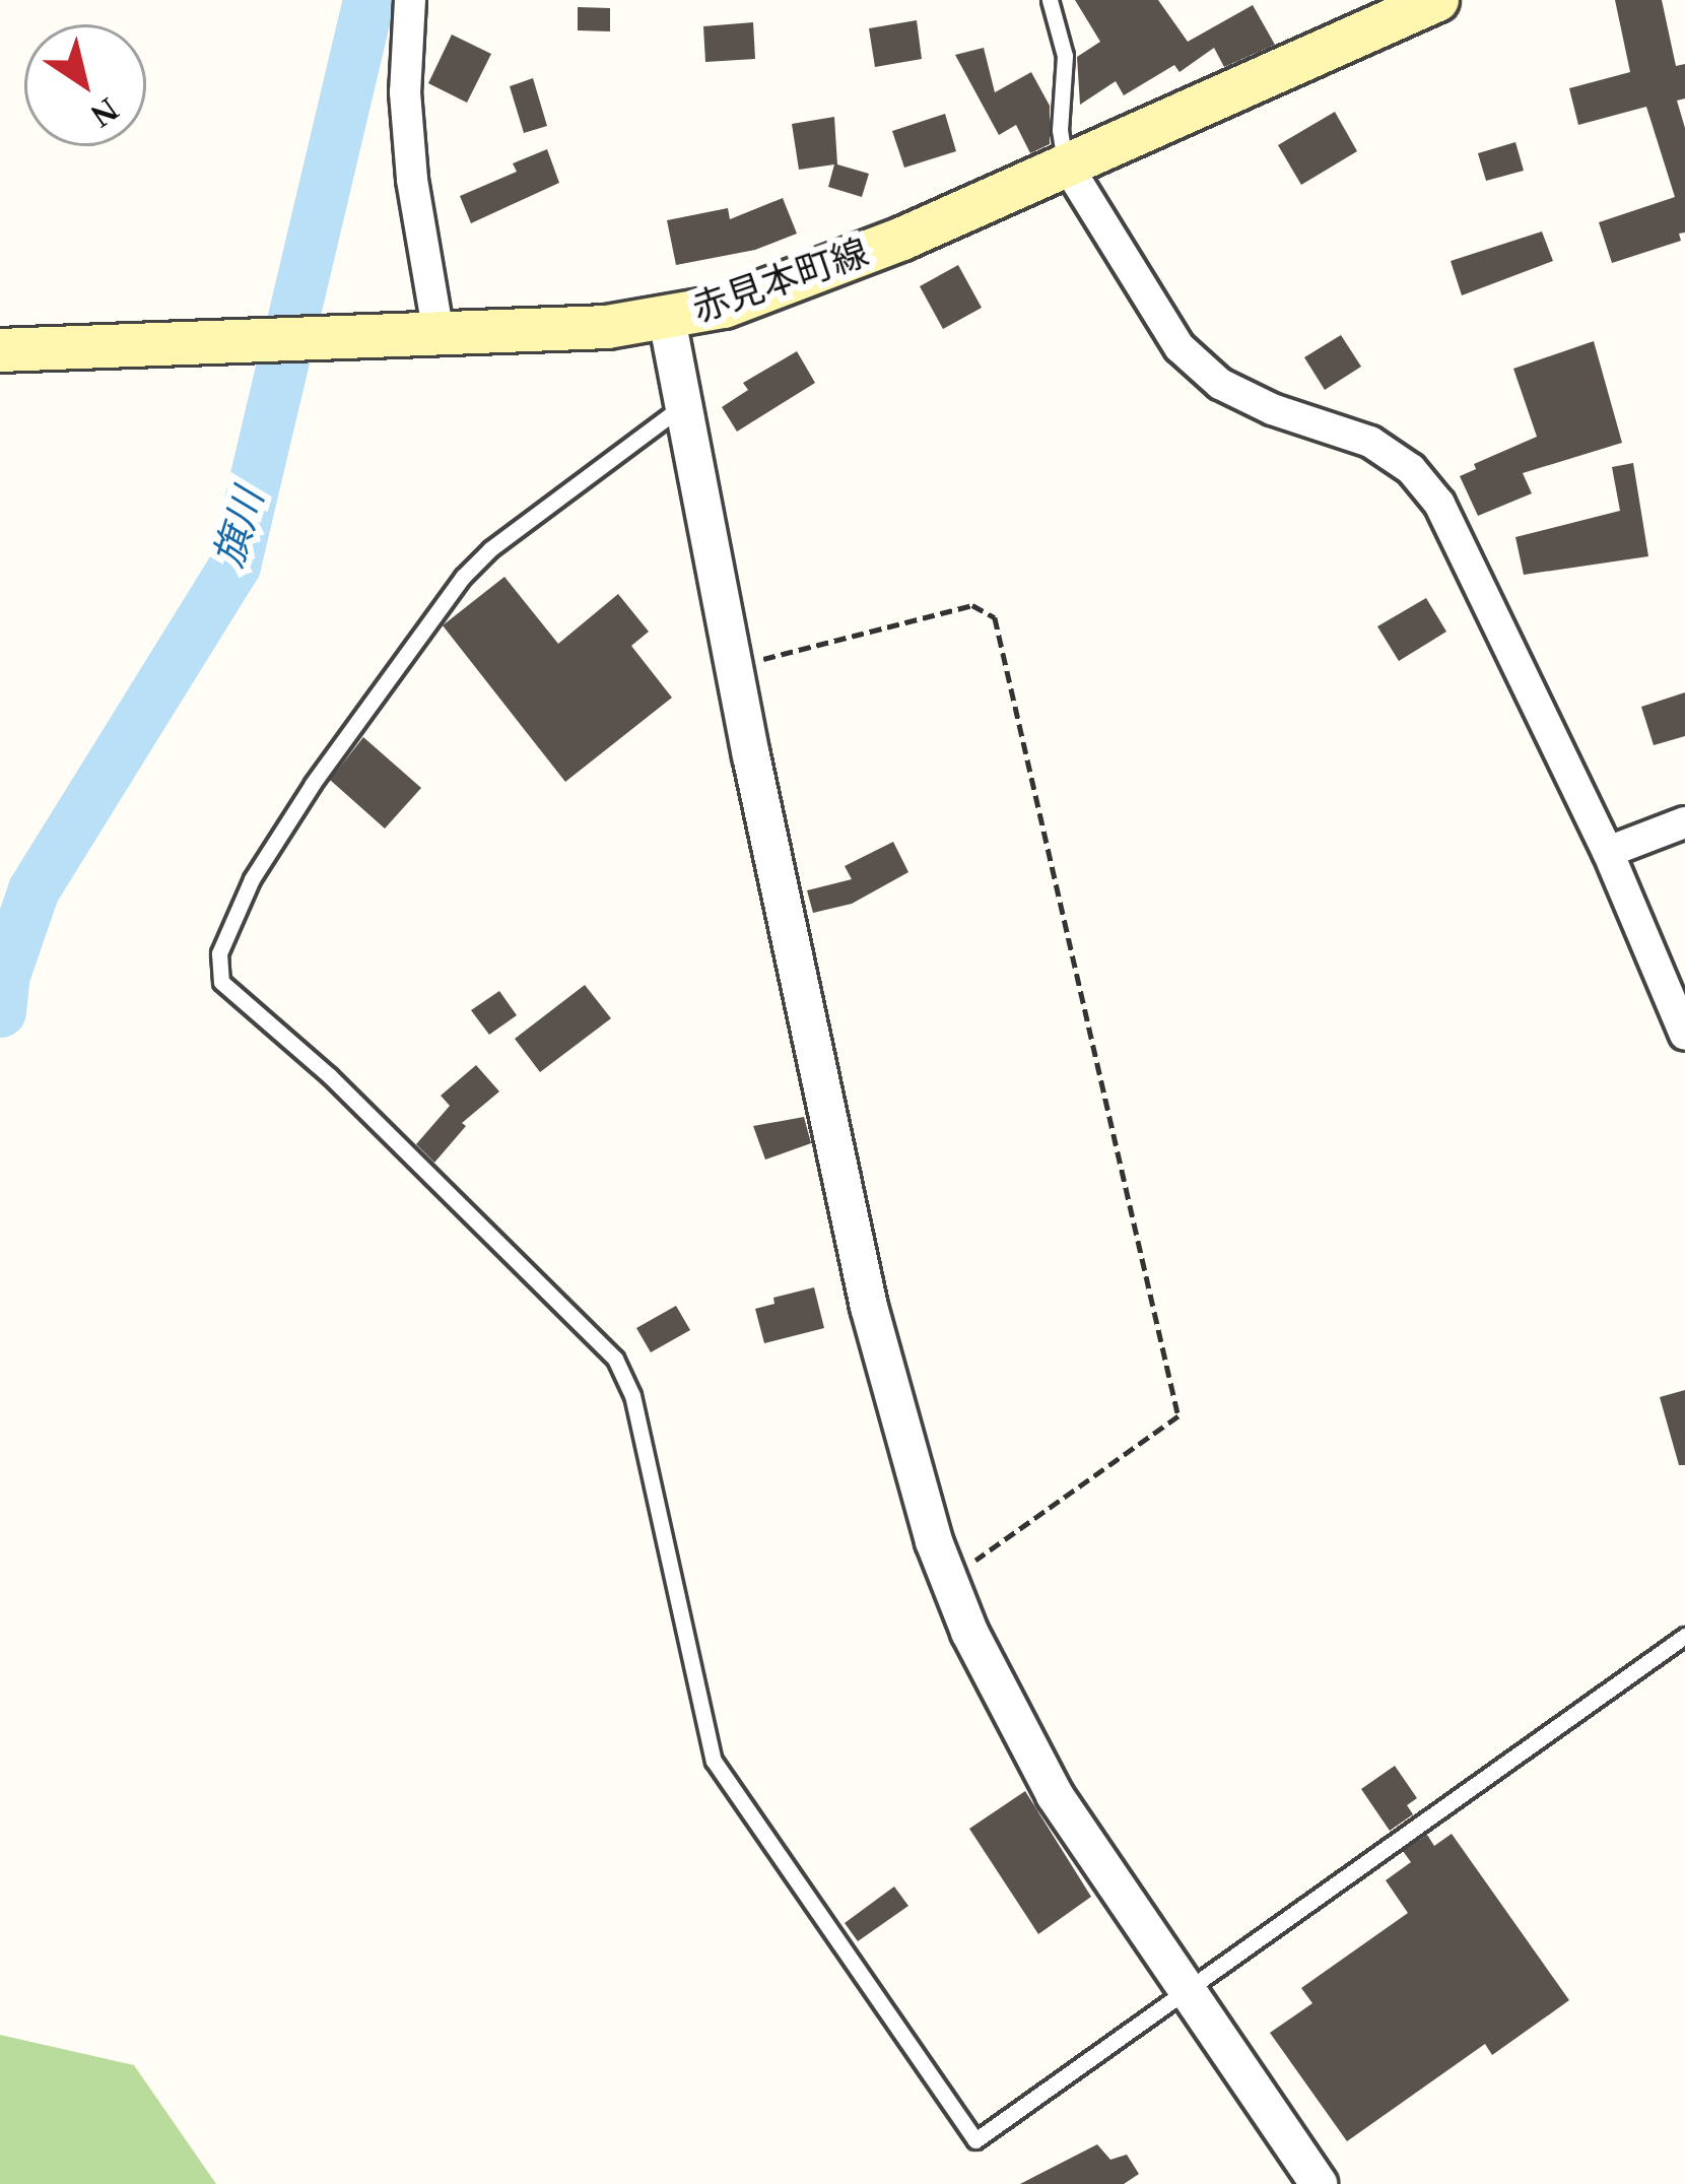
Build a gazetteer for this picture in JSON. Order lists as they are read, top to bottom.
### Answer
{
  "streets": {
    "main road": ["赤見本町線"]
  },
  "water": ["旗川"],
  "north": "bottom right"
}
